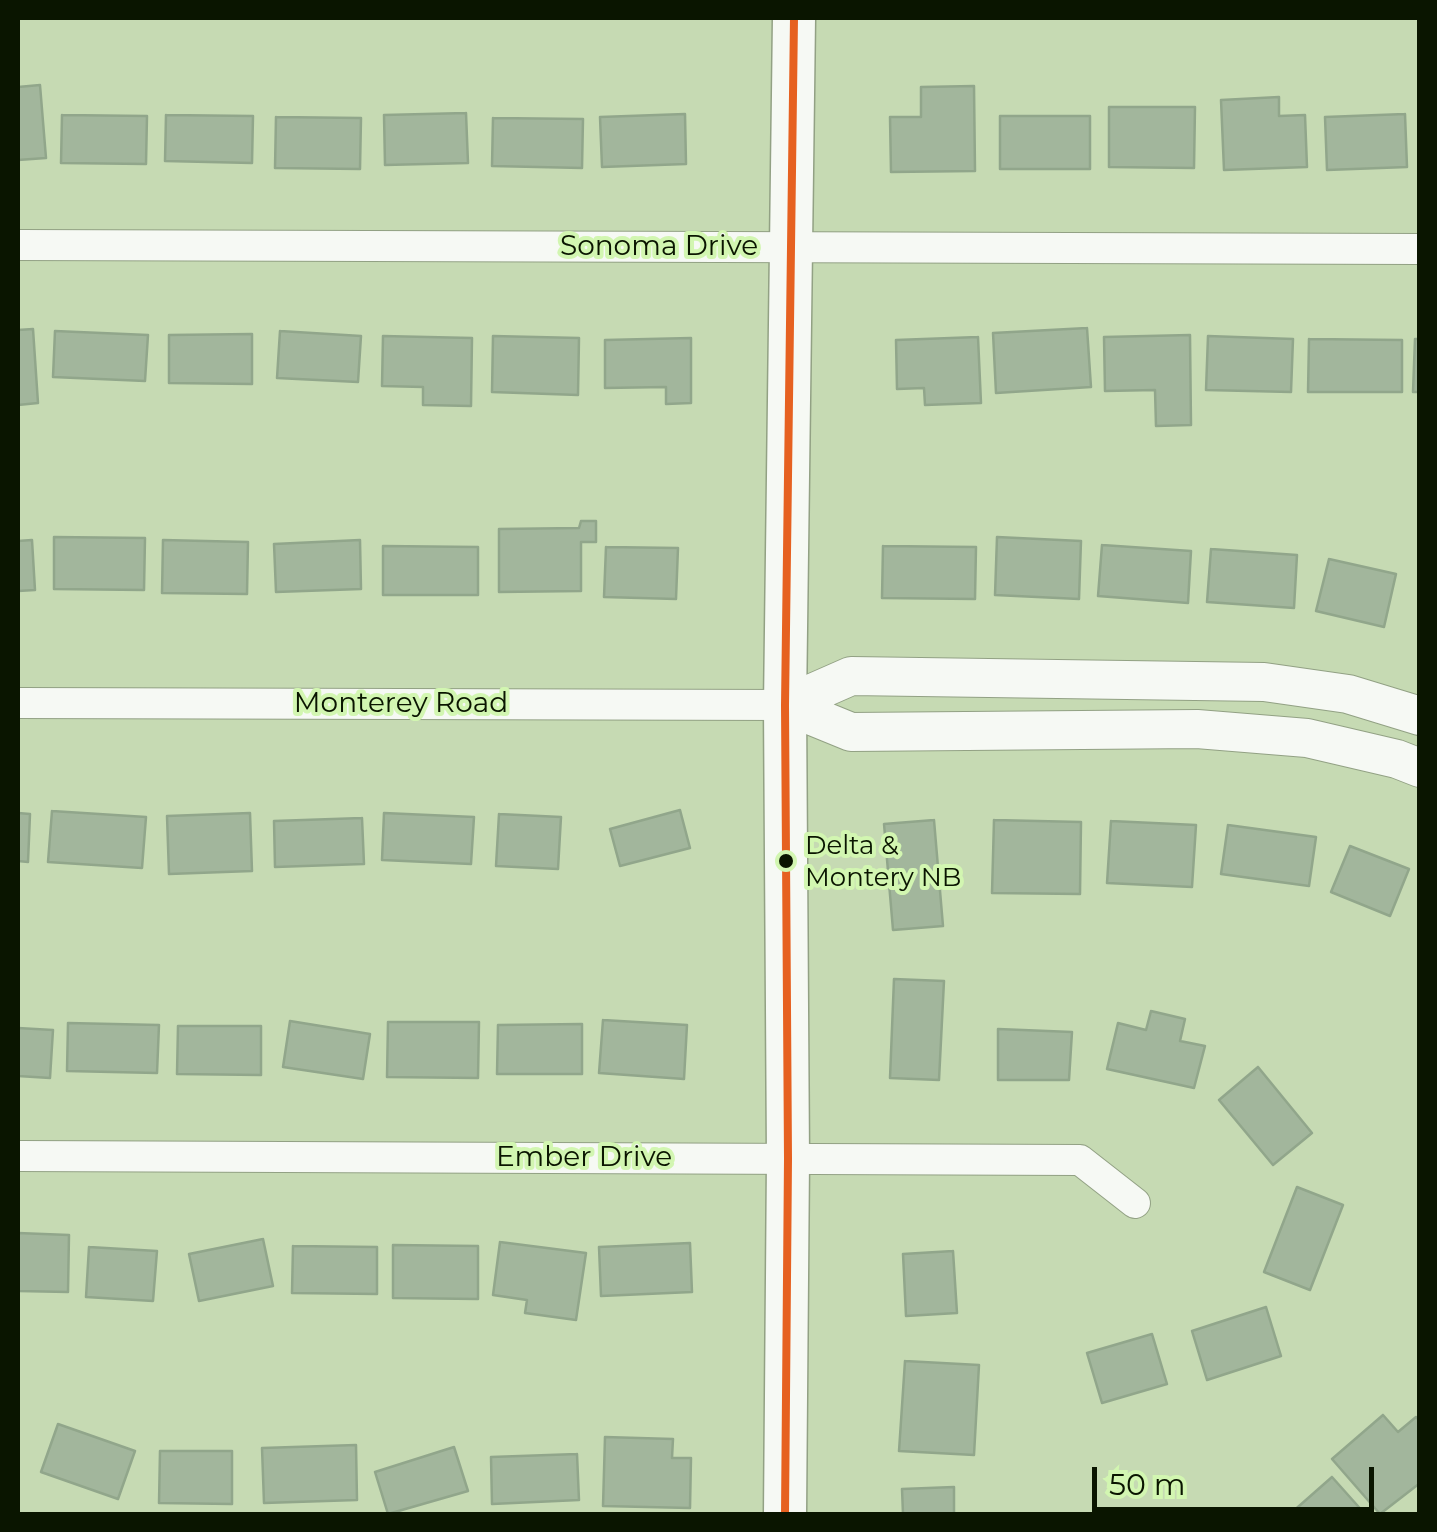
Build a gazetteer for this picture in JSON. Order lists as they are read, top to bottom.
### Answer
{
  "streets": {
    "street": ["Sonoma Drive", "Monterey Road", "Ember Drive"]
  },
  "places": ["Delta & Montery NB"],
  "scale_bar": "50 m"
}
